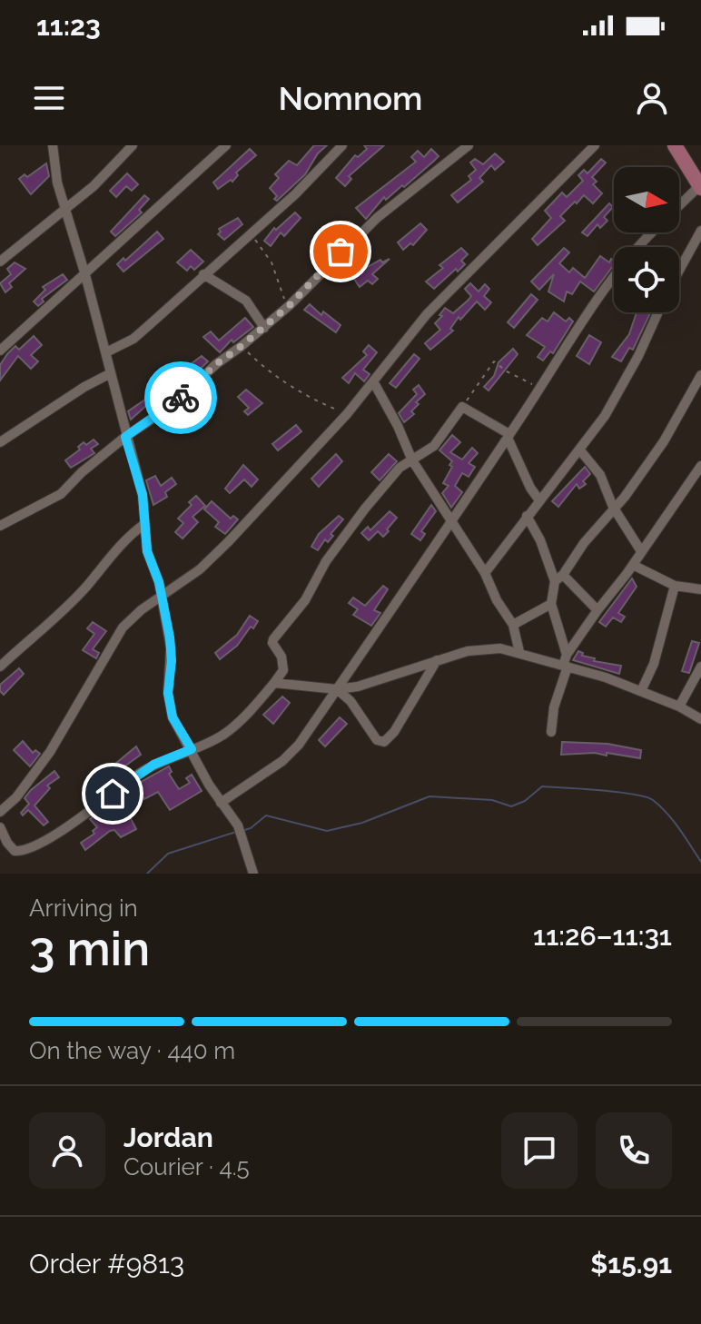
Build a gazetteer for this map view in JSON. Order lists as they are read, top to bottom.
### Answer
{
  "north": "right",
  "page": {
    "status": "11:23",
    "header": "Nomnom",
    "heading": ["3 min", "Arriving in", "11:26–11:31"],
    "panel": [
      "Jordan",
      "Courier · 4.5",
      "Order #9813",
      "$15.91"
    ],
    "bar": "On the way · 440 m"
  }
}
